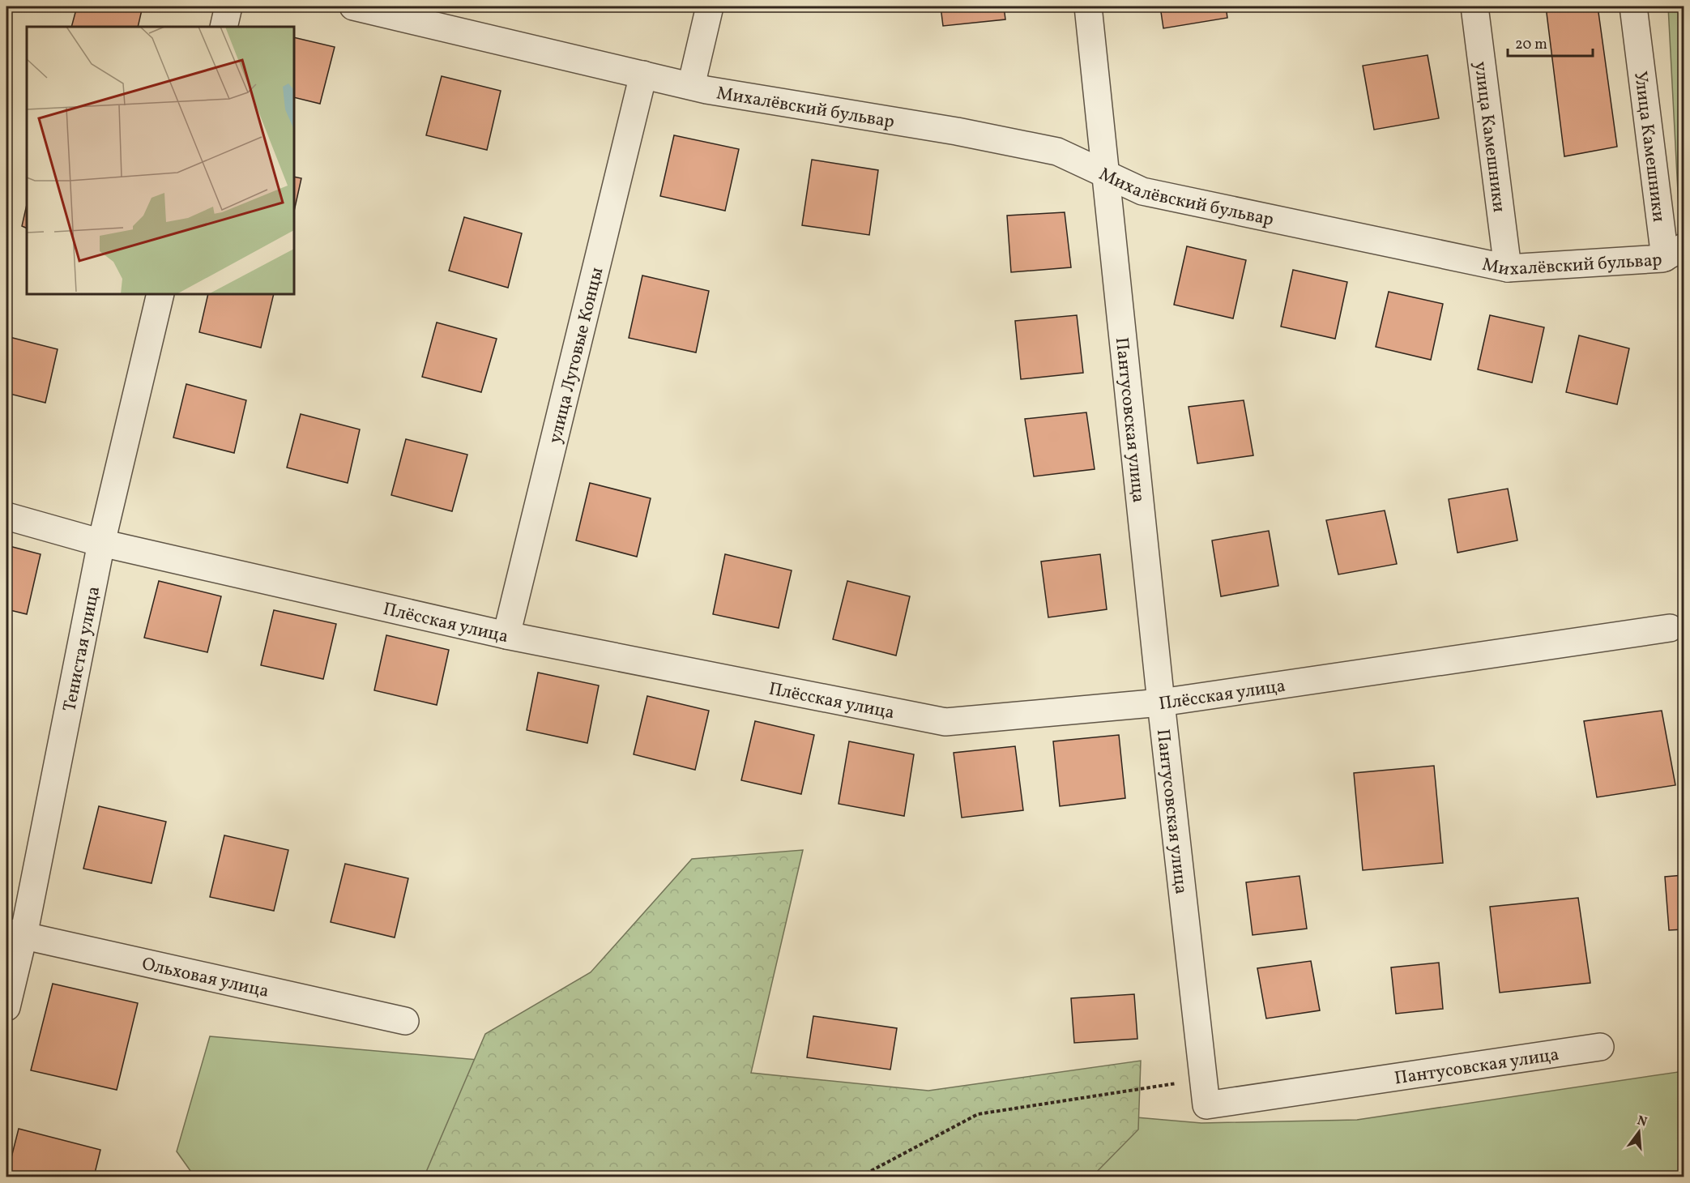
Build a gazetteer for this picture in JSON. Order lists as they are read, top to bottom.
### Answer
{
  "streets": {
    "street": [
      "Михалёвский бульвар",
      "улица Камешники",
      "Улица Камешники",
      "улица Луговые Концы",
      "Пантусовская улица",
      "Плёсская улица",
      "Тенистая улица",
      "Ольховая улица"
    ]
  },
  "crossings": [
    ["Михалёвский бульвар", "улица Камешники"],
    ["Михалёвский бульвар", "Улица Камешники"],
    ["Михалёвский бульвар", "улица Луговые Концы"],
    ["Михалёвский бульвар", "Пантусовская улица"],
    ["улица Луговые Концы", "Плёсская улица"],
    ["Пантусовская улица", "Плёсская улица"],
    ["Плёсская улица", "Тенистая улица"],
    ["Тенистая улица", "Ольховая улица"]
  ],
  "scale_bar": "20 m",
  "north": "top"
}
